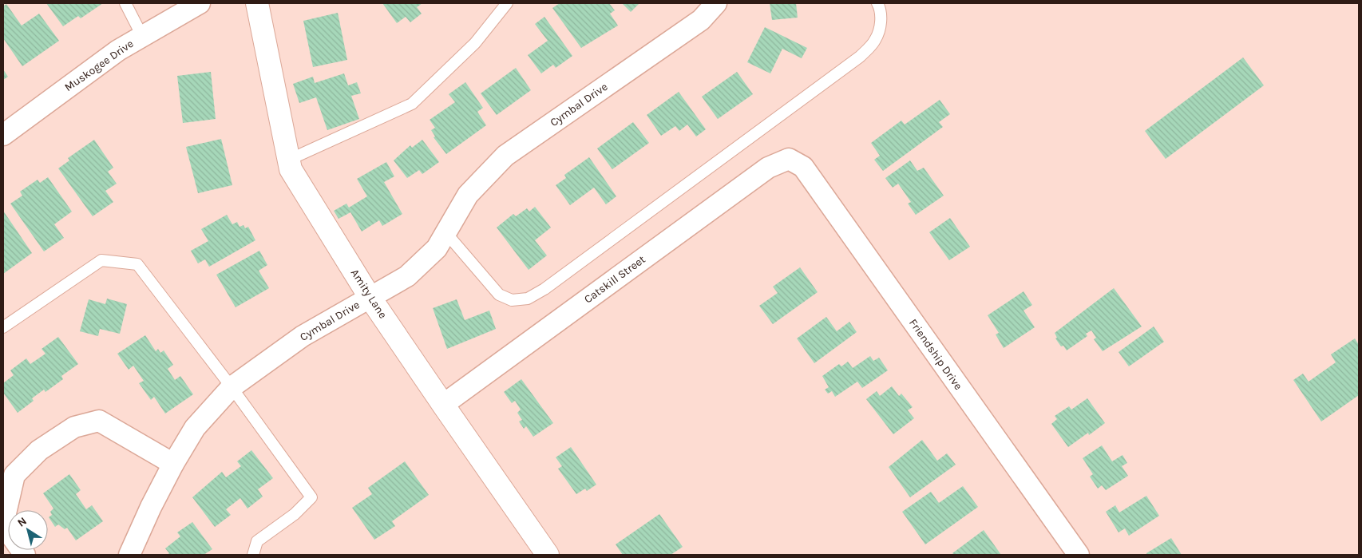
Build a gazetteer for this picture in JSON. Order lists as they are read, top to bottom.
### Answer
{
  "streets": {
    "street": [
      "Muskogee Drive",
      "Cymbal Drive",
      "Catskill Street",
      "Amity Lane",
      "Friendship Drive"
    ]
  },
  "crossings": [
    ["Cymbal Drive", "Amity Lane"],
    ["Catskill Street", "Amity Lane"],
    ["Catskill Street", "Friendship Drive"]
  ],
  "north": "top left"
}
